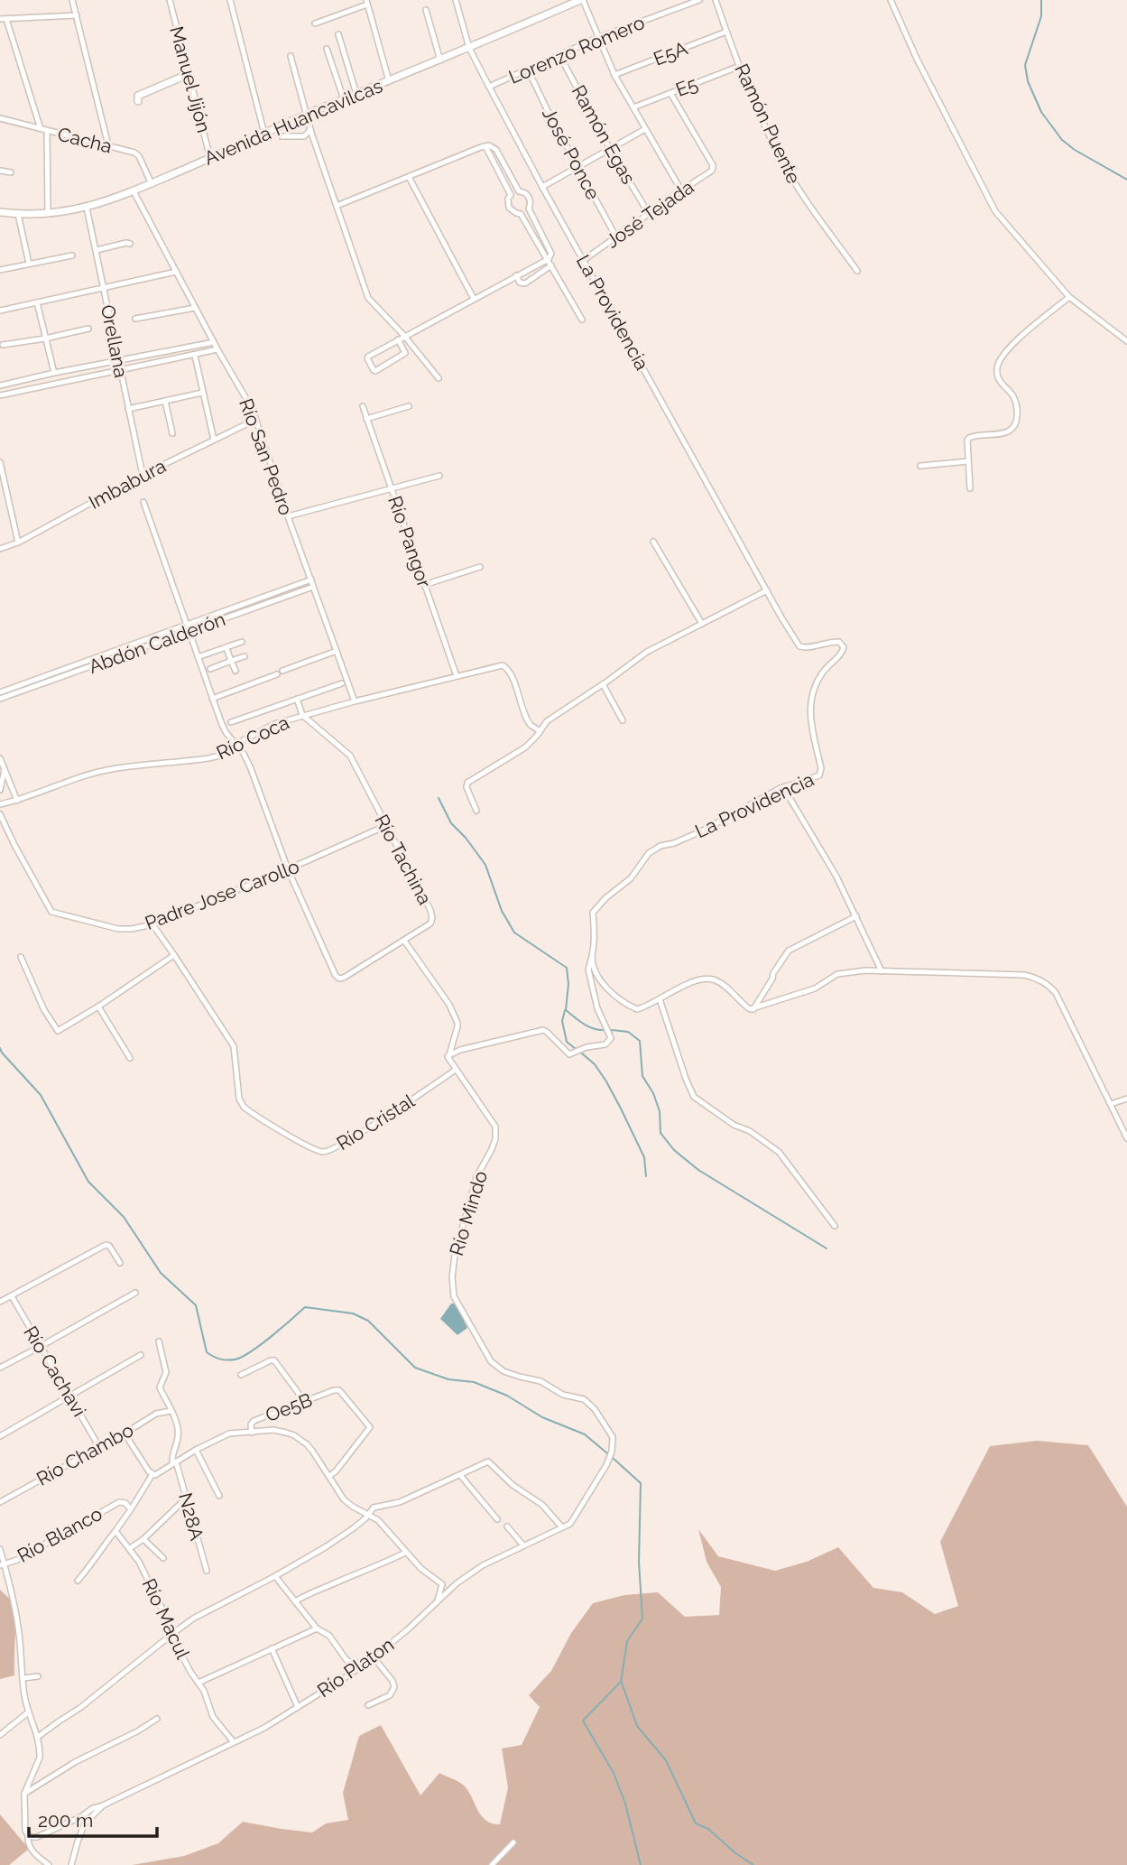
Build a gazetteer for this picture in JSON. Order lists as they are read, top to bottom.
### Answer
{
  "streets": {
    "street": [
      "Lorenzo Romero",
      "E5A",
      "Manuel Jijón",
      "E5",
      "Avenida Huancavilcas",
      "Ramón Puente",
      "Ramón Egas",
      "Cacha",
      "José Ponce",
      "José Tejada",
      "La Providencia",
      "Orellana",
      "Río San Pedro",
      "Imbabura",
      "Río Pangor",
      "Abdón Calderón",
      "Río Coca",
      "Río Tachina",
      "Padre Jose Carollo",
      "Río Cristal",
      "Río Mindo",
      "Río Cachavi",
      "Oe5B",
      "Río Chambo",
      "N28A",
      "Río Blanco",
      "Río Macul",
      "Río Platon"
    ]
  },
  "crossings": [
    ["Lorenzo Romero", "Ramón Egas"],
    ["Lorenzo Romero", "José Ponce"],
    ["Lorenzo Romero", "La Providencia"],
    ["E5A", "Ramón Puente"],
    ["Manuel Jijón", "Avenida Huancavilcas"],
    ["E5", "Ramón Puente"],
    ["E5", "José Tejada"],
    ["Avenida Huancavilcas", "Cacha"],
    ["Avenida Huancavilcas", "La Providencia"],
    ["Avenida Huancavilcas", "Orellana"],
    ["Avenida Huancavilcas", "Río San Pedro"],
    ["Ramón Egas", "José Tejada"],
    ["José Ponce", "José Tejada"],
    ["José Tejada", "La Providencia"],
    ["Orellana", "Imbabura"],
    ["Río San Pedro", "Imbabura"],
    ["Río San Pedro", "Abdón Calderón"],
    ["Río San Pedro", "Río Coca"],
    ["Río Pangor", "Río Coca"],
    ["Río Coca", "Río Tachina"],
    ["Río Tachina", "Padre Jose Carollo"],
    ["Padre Jose Carollo", "Río Cristal"],
    ["Río Cristal", "Río Mindo"],
    ["Río Mindo", "Río Platon"],
    ["Río Cachavi", "Río Chambo"],
    ["Río Macul", "Río Platon"]
  ],
  "scale_bar": "200 m"
}
